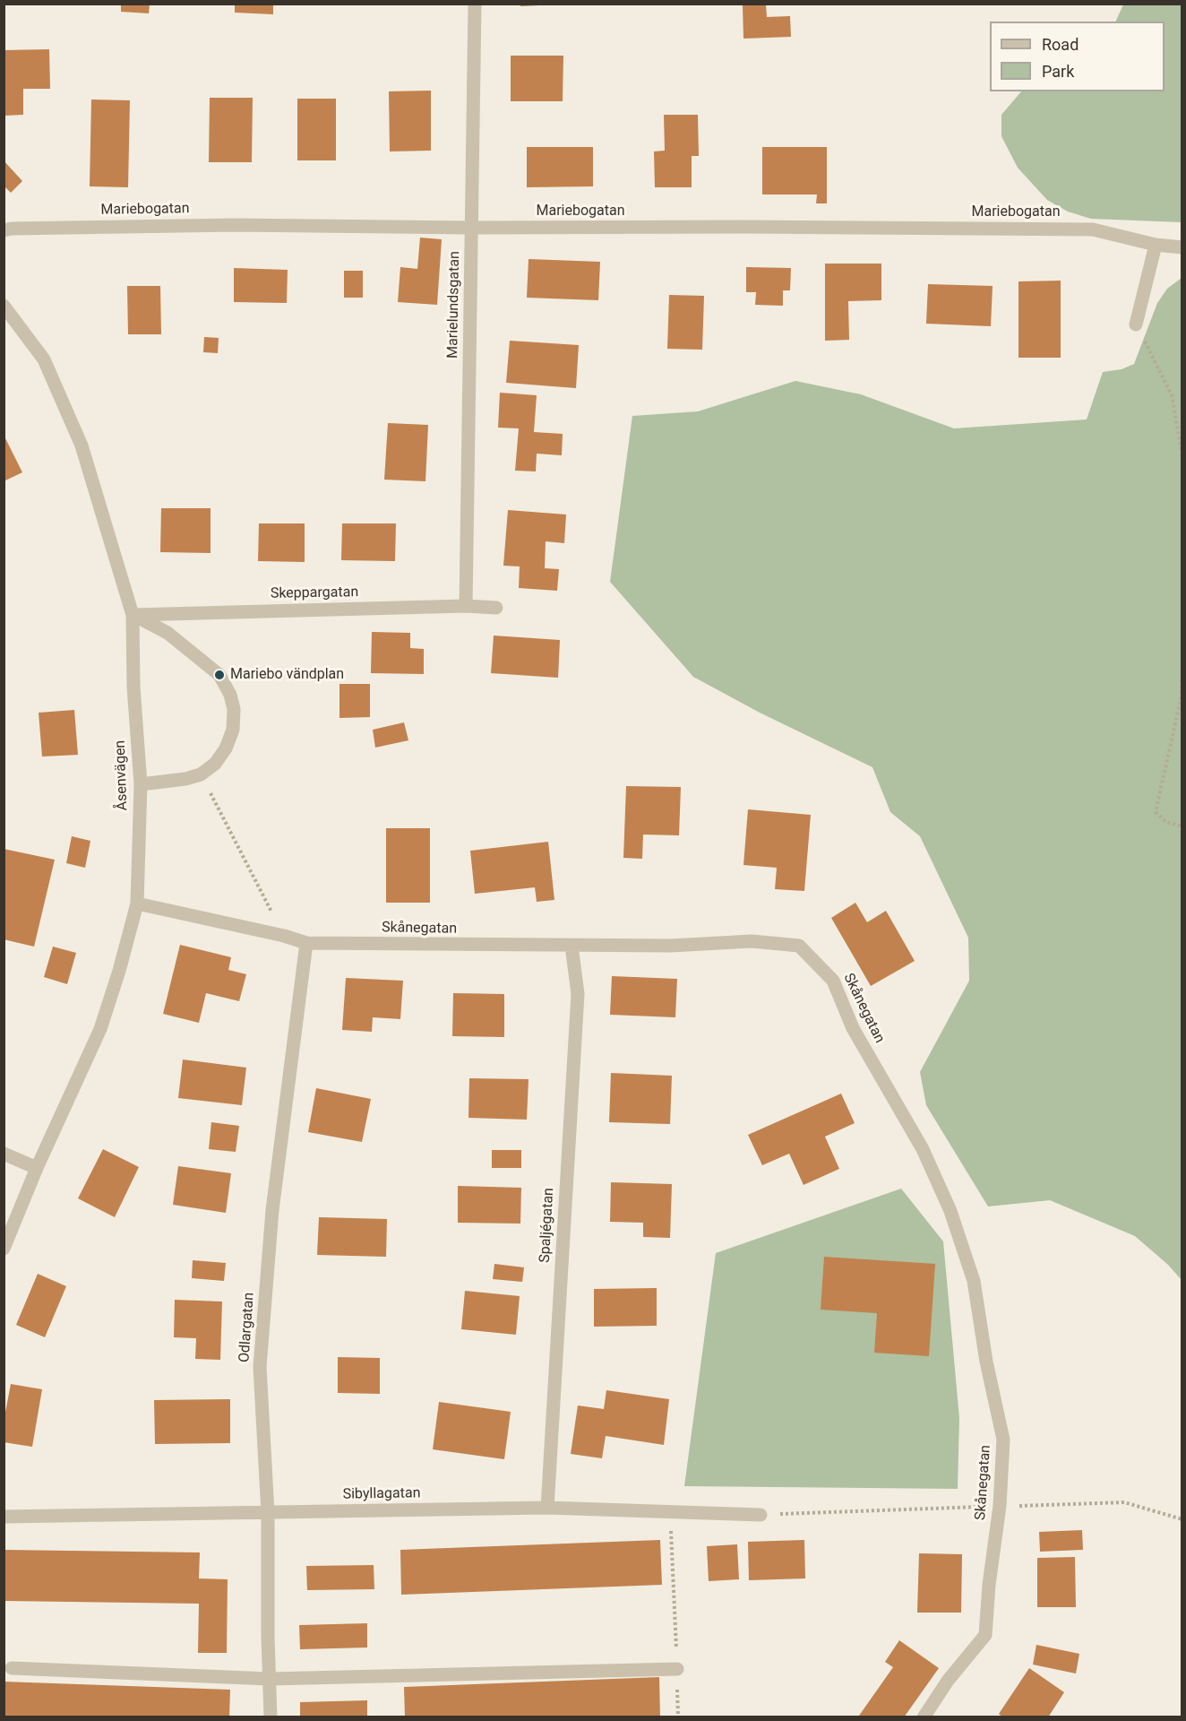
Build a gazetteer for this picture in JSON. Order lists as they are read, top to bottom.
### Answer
{
  "streets": {
    "street": [
      "Mariebogatan",
      "Marielundsgatan",
      "Skeppargatan",
      "Åsenvägen",
      "Skånegatan",
      "Spaljégatan",
      "Odlargatan",
      "Sibyllagatan"
    ]
  },
  "crossings": [
    ["Mariebogatan", "Marielundsgatan"],
    ["Marielundsgatan", "Skeppargatan"],
    ["Skeppargatan", "Åsenvägen"],
    ["Åsenvägen", "Skånegatan"],
    ["Skånegatan", "Spaljégatan"],
    ["Skånegatan", "Odlargatan"],
    ["Spaljégatan", "Sibyllagatan"],
    ["Odlargatan", "Sibyllagatan"]
  ],
  "places": ["Mariebo vändplan"],
  "legend": ["Road", "Park"]
}
